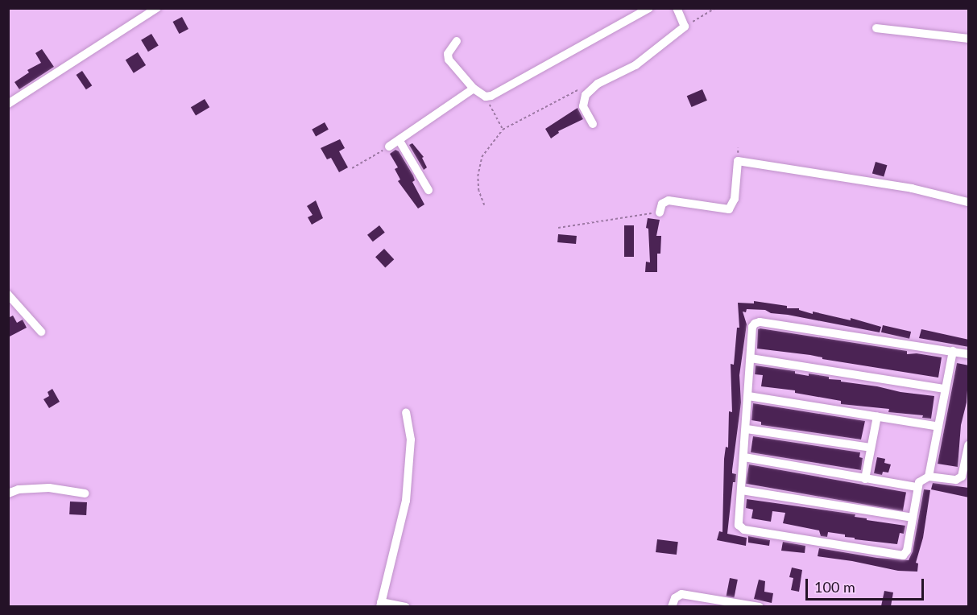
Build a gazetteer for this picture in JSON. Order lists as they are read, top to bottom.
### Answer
{
  "scale_bar": "100 m"
}
